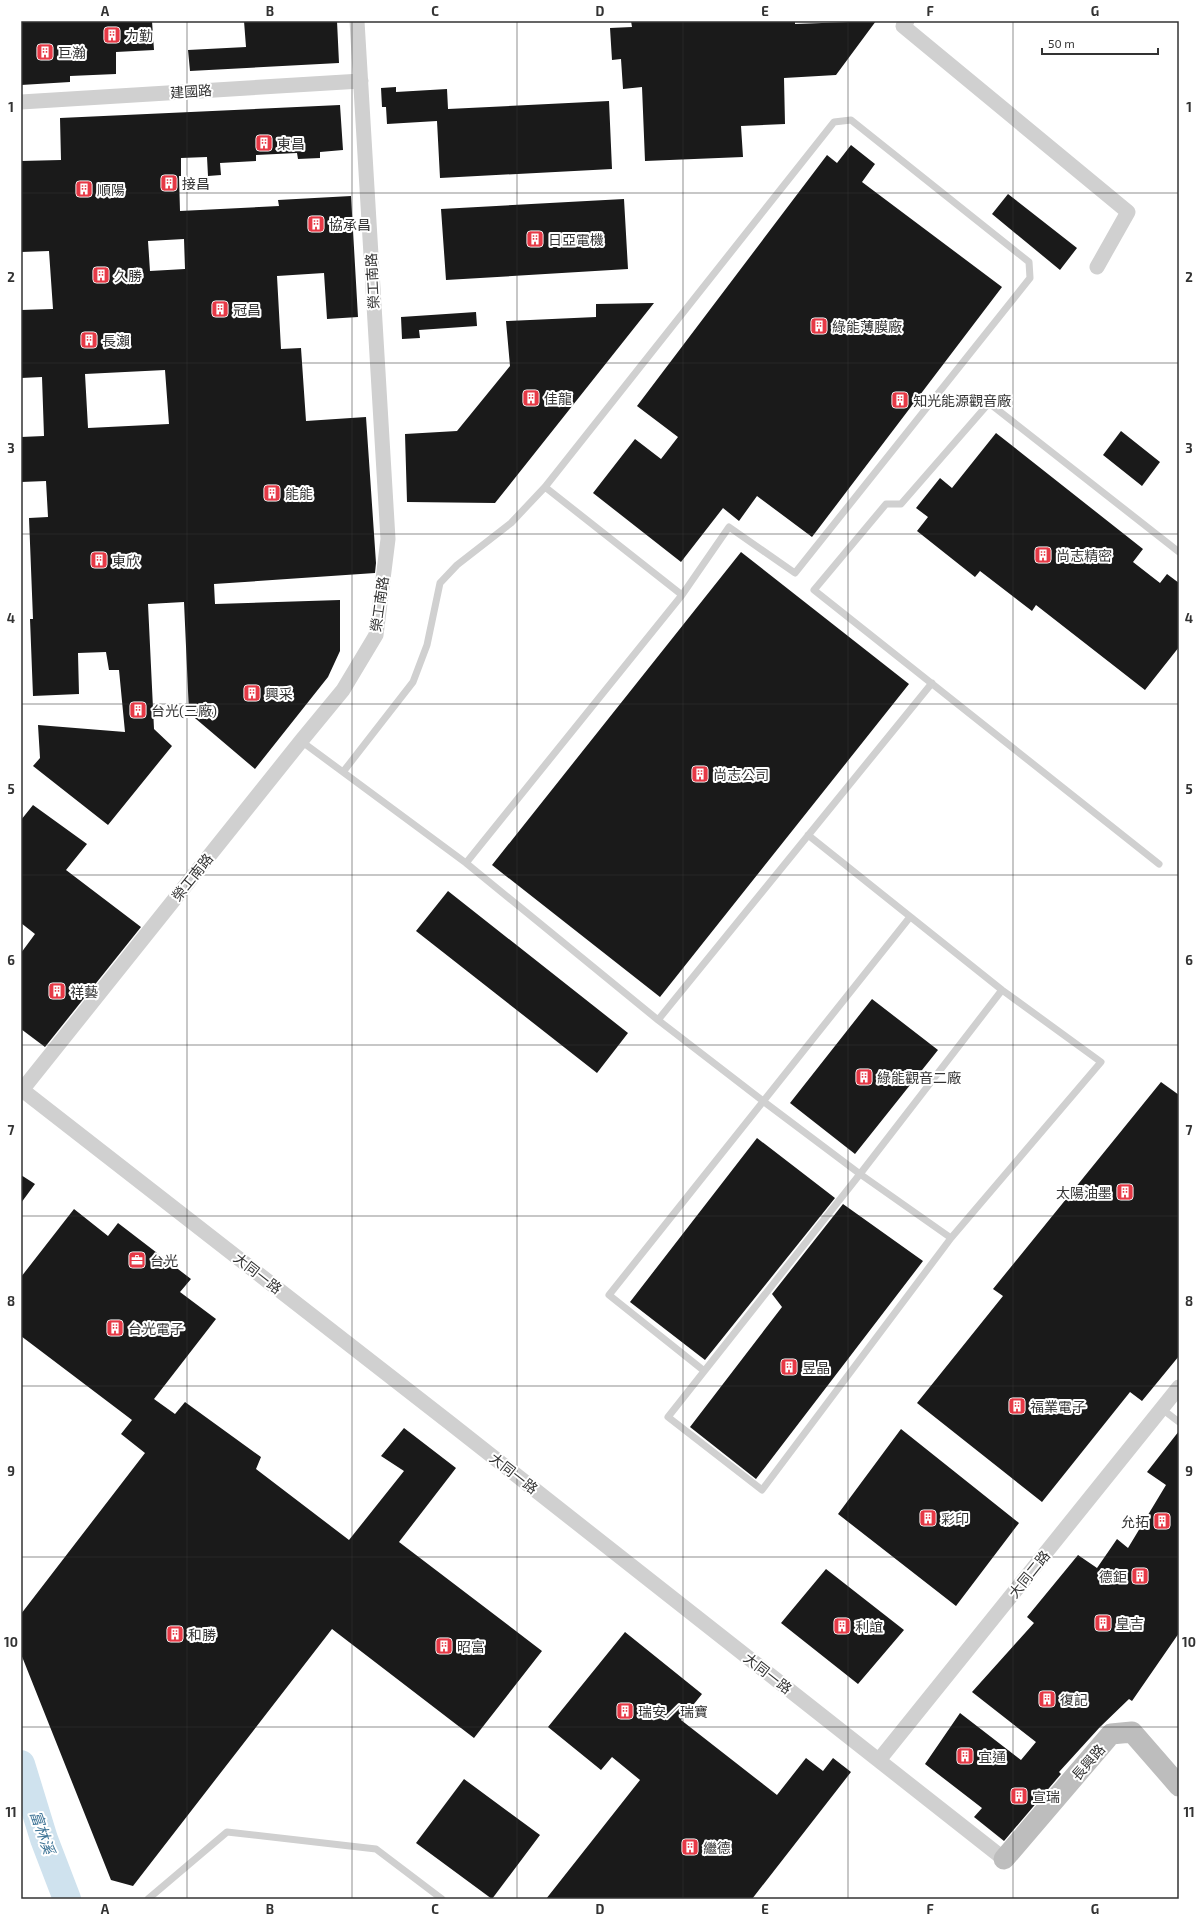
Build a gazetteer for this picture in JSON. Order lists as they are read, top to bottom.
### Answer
{
  "streets": {
    "street": [
      "建國路",
      "榮工南路",
      "大同一路",
      "大同二路",
      "長興路"
    ]
  },
  "crossings": [
    ["建國路", "榮工南路"],
    ["榮工南路", "大同一路"],
    ["大同一路", "大同二路"],
    ["大同一路", "長興路"]
  ],
  "water": ["富林溪"],
  "places": {
    "building": [
      "力勤",
      "巨瀚",
      "東昌",
      "接昌",
      "順陽",
      "協承昌",
      "日亞電機",
      "久勝",
      "冠昌",
      "綠能薄膜廠",
      "長瀨",
      "佳龍",
      "知光能源觀音廠",
      "能能",
      "尚志精密",
      "東欣",
      "興采",
      "台光(三廠)",
      "尚志公司",
      "祥藝",
      "綠能觀音二廠",
      "太陽油墨",
      "台光電子",
      "昱晶",
      "福業電子",
      "彩印",
      "允拓",
      "德鉅",
      "皇吉",
      "利誼",
      "和勝",
      "昭富",
      "復記",
      "瑞安／瑞寶",
      "宜通",
      "宣瑞",
      "繼德"
    ],
    "office": ["台光"]
  },
  "scale_bar": "50 m",
  "grid": {
    "columns": [
      "A",
      "B",
      "C",
      "D",
      "E",
      "F",
      "G"
    ],
    "rows": [
      "1",
      "2",
      "3",
      "4",
      "5",
      "6",
      "7",
      "8",
      "9",
      "10",
      "11"
    ]
  }
}
